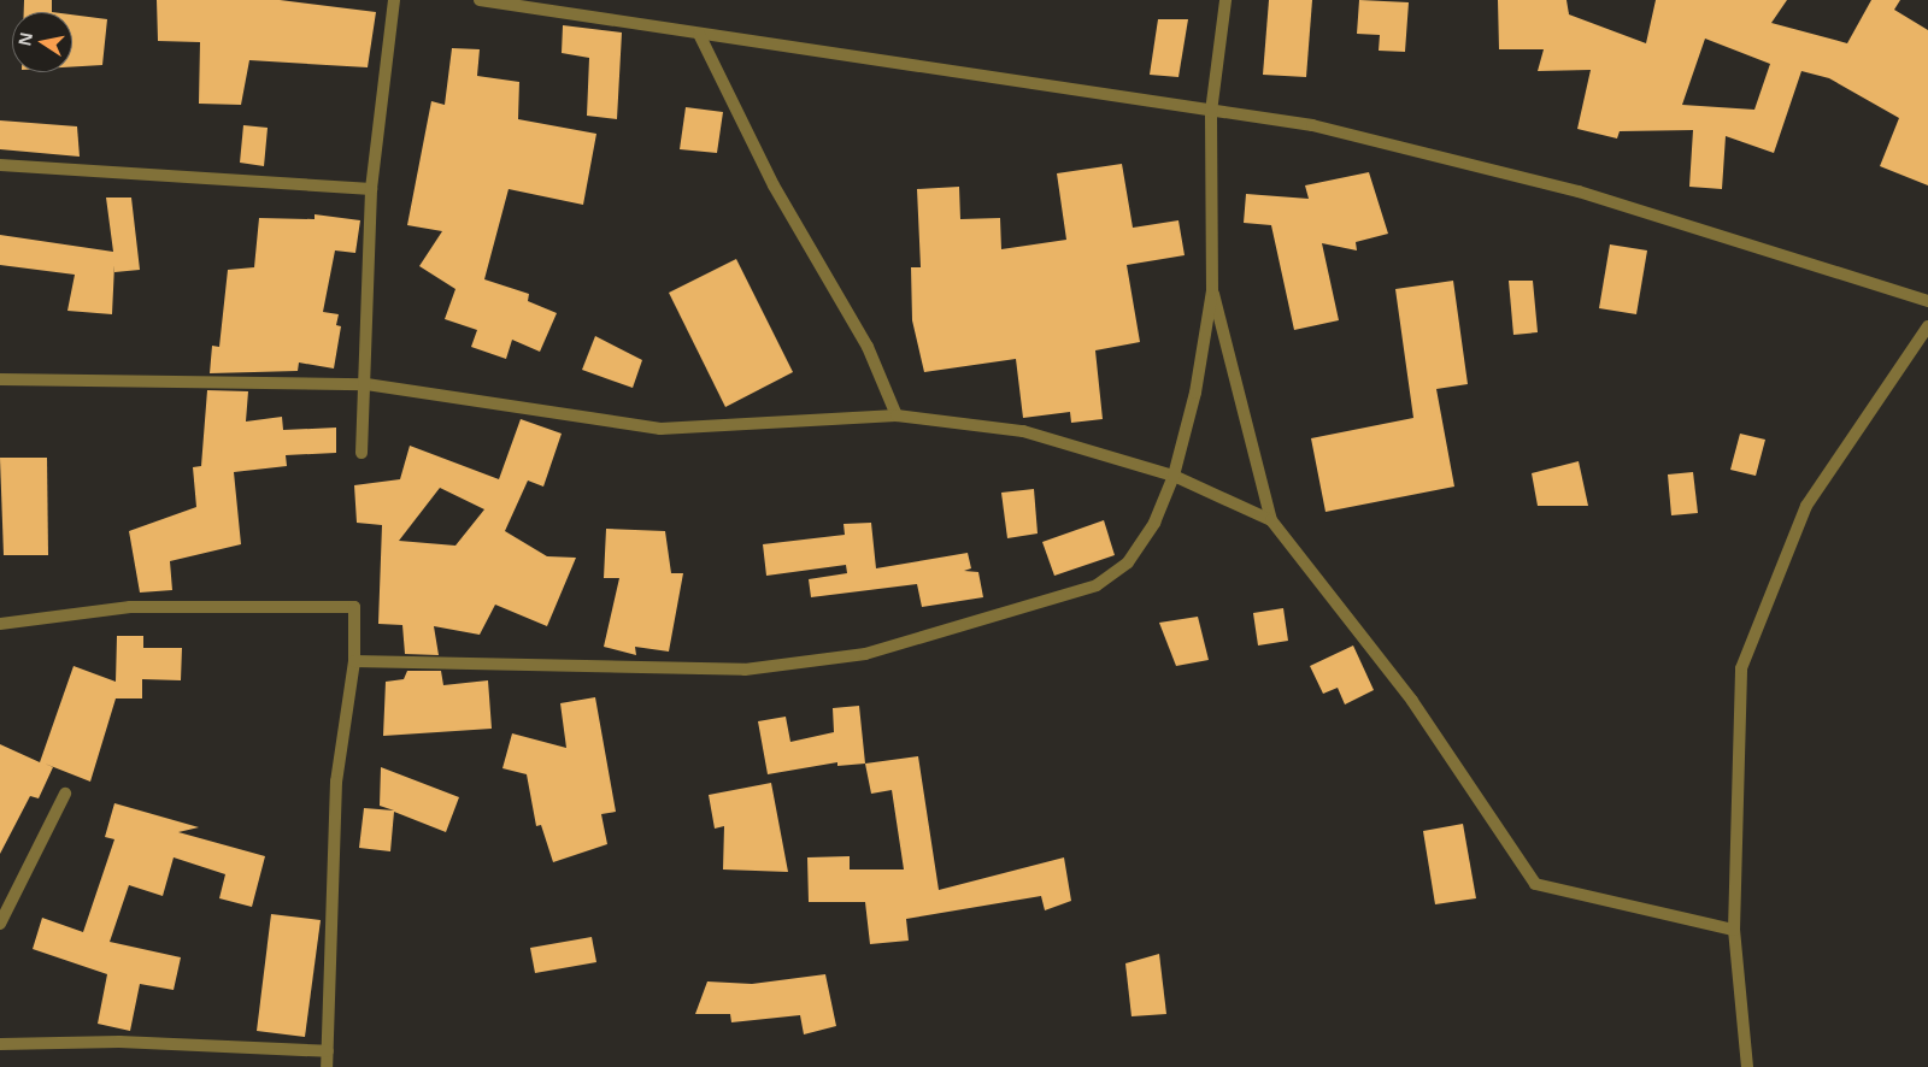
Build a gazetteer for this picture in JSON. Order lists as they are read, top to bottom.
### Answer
{
  "north": "left"
}
